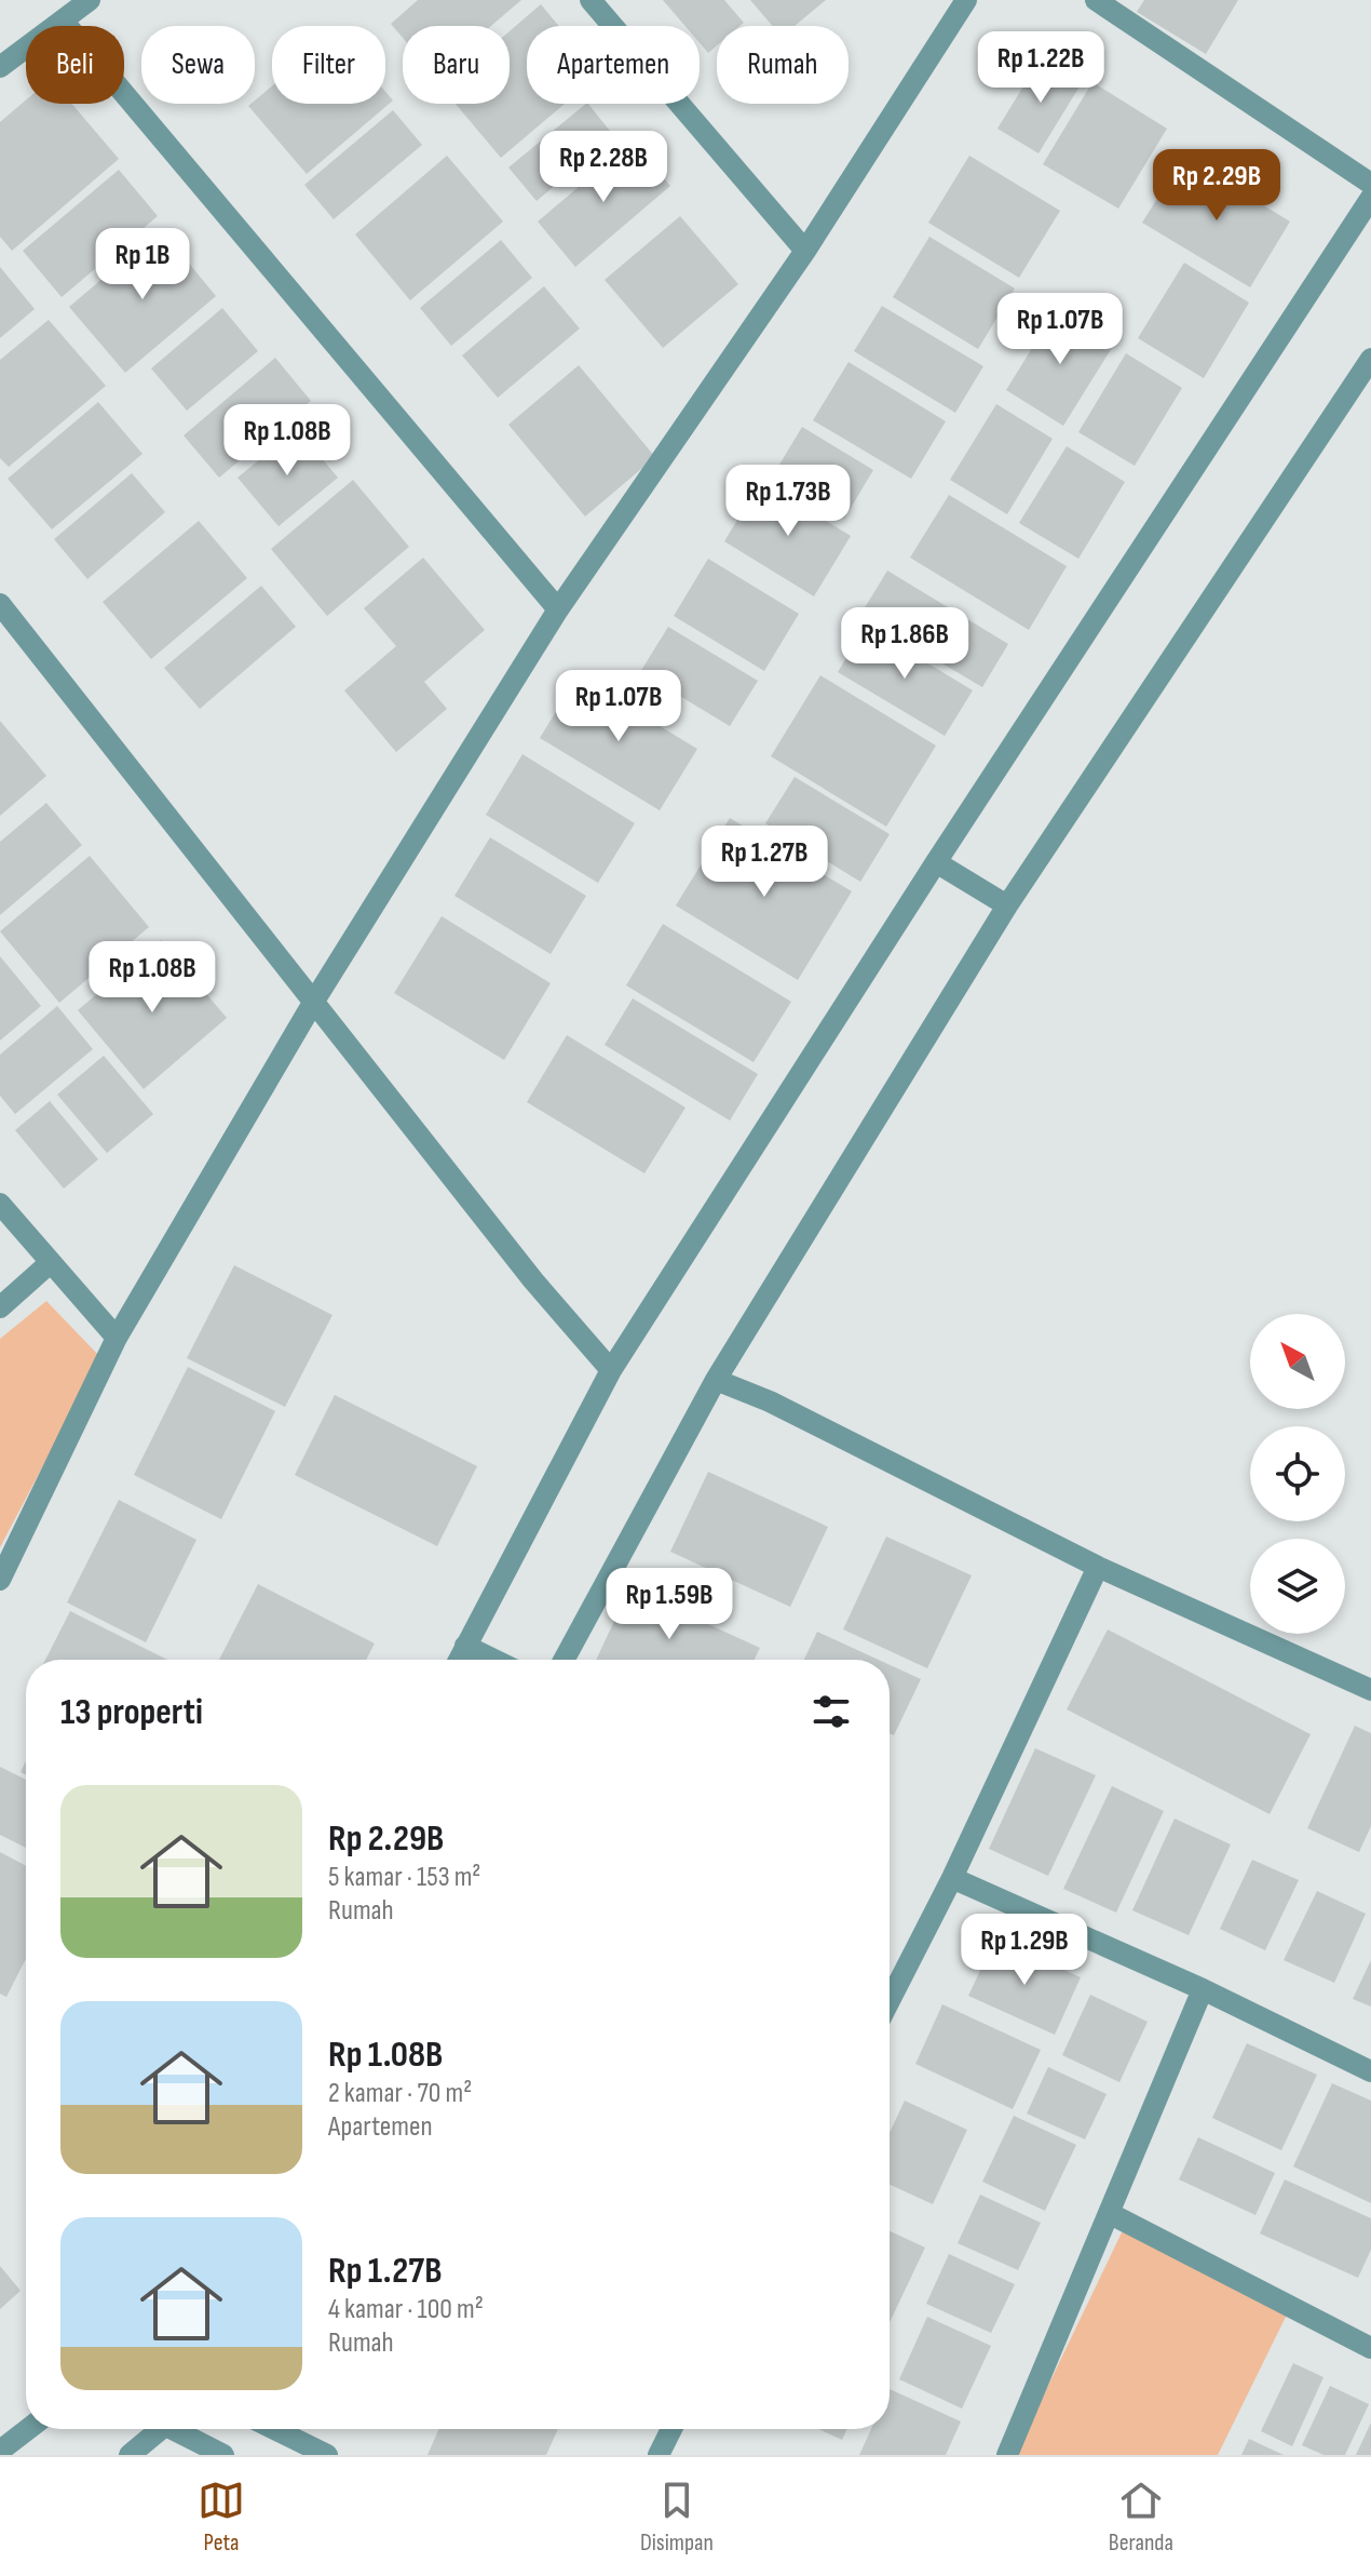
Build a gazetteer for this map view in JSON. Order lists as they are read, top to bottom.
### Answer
{
  "north": "top left",
  "page": {
    "chip": [
      "Beli",
      "Sewa",
      "Filter",
      "Baru",
      "Apartemen",
      "Rumah"
    ],
    "price": [
      "Rp 1.22B",
      "Rp 2.28B",
      "Rp 2.29B",
      "Rp 1B",
      "Rp 1.07B",
      "Rp 1.08B",
      "Rp 1.73B",
      "Rp 1.86B",
      "Rp 1.07B",
      "Rp 1.27B",
      "Rp 1.08B",
      "Rp 1.59B",
      "Rp 1.29B"
    ],
    "heading": "13 properti",
    "list": [
      {
        "name": "Rp 2.29B",
        "note": "5 kamar · 153 m² · Rumah"
      },
      {
        "name": "Rp 1.08B",
        "note": "2 kamar · 70 m² · Apartemen"
      },
      {
        "name": "Rp 1.27B",
        "note": "4 kamar · 100 m² · Rumah"
      }
    ],
    "tabs": ["Peta", "Disimpan", "Beranda"]
  }
}
